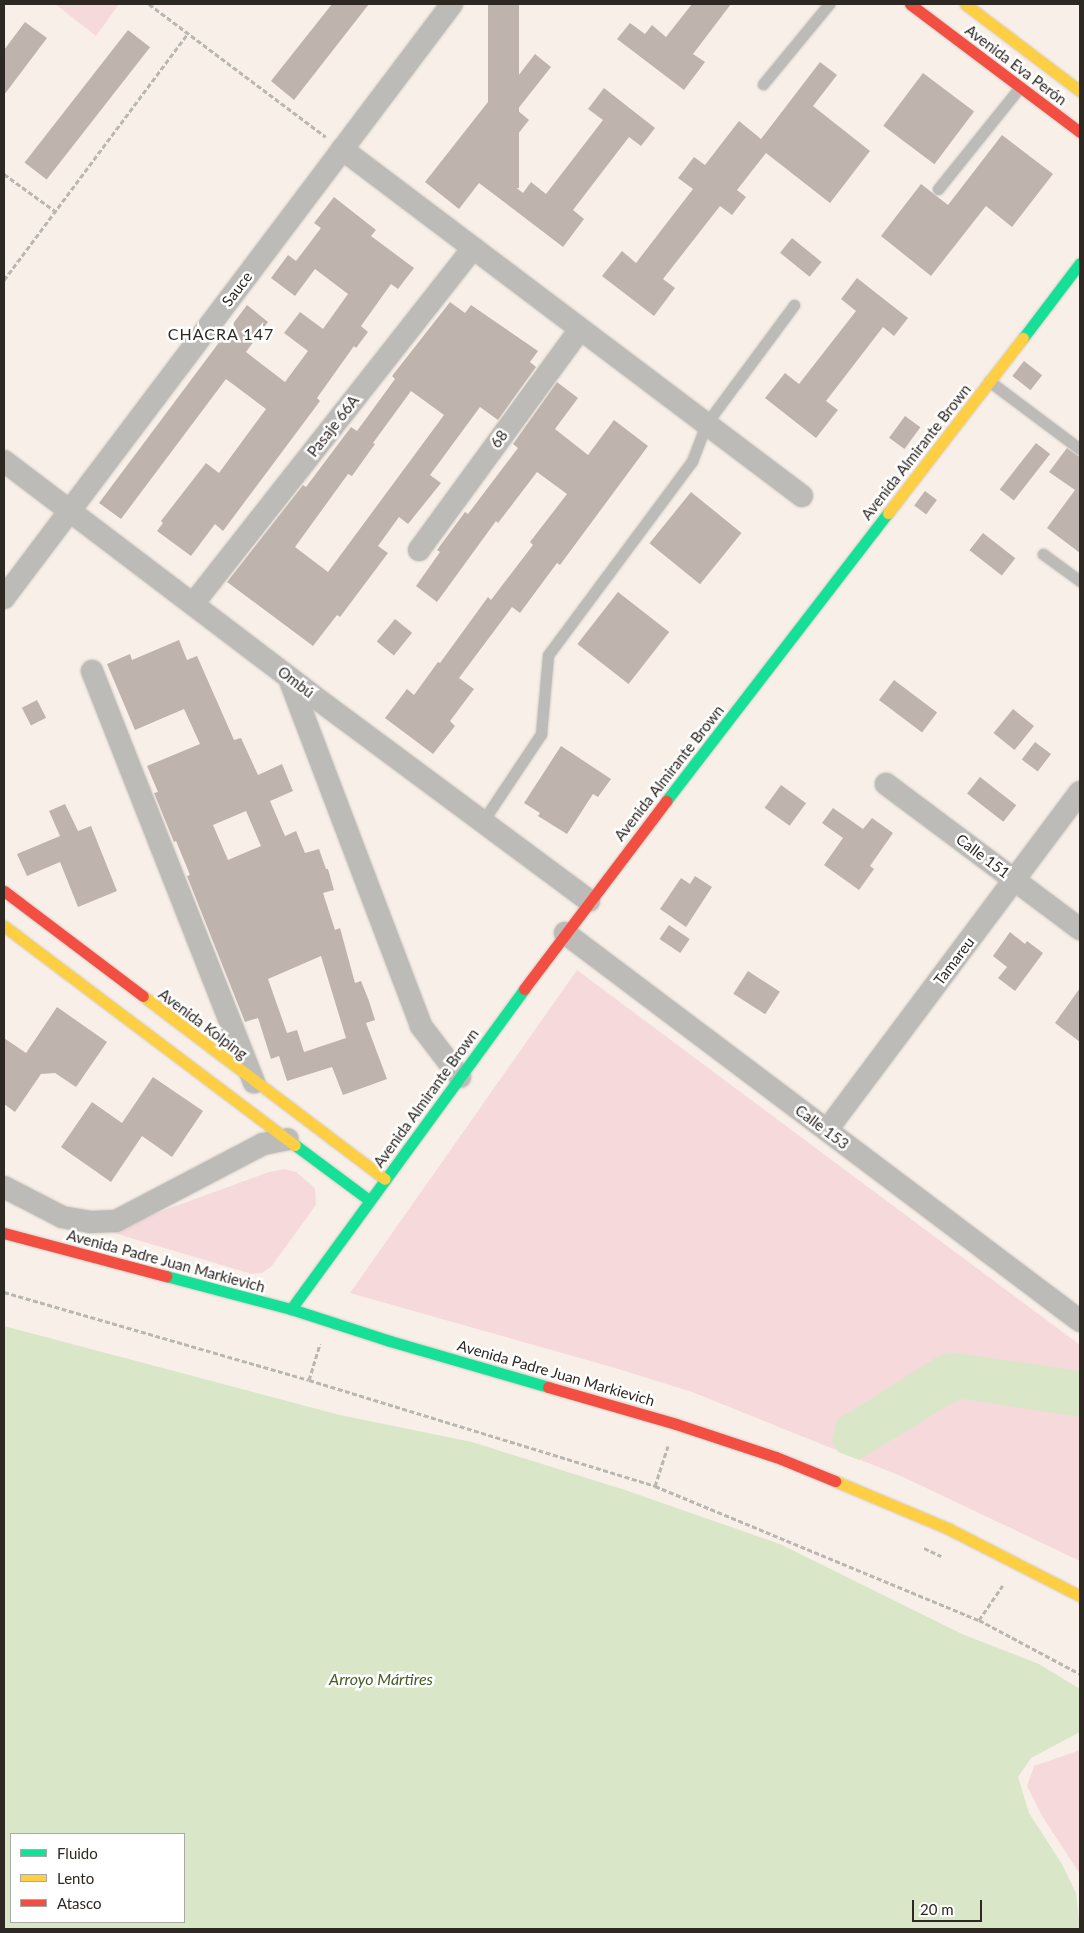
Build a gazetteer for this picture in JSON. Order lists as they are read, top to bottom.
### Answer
{
  "streets": {
    "main road": [
      "Avenida Eva Perón",
      "Avenida Almirante Brown",
      "Avenida Kolping",
      "Avenida Padre Juan Markievich"
    ],
    "street": [
      "Sauce",
      "Pasaje 66A",
      "68",
      "Ombú",
      "Calle 151",
      "Tamareu",
      "Calle 153"
    ]
  },
  "crossings": [
    ["Sauce", "Ombú"],
    ["Pasaje 66A", "Ombú"],
    ["Avenida Almirante Brown", "Ombú"],
    ["Avenida Almirante Brown", "Avenida Kolping"],
    ["Avenida Almirante Brown", "Calle 153"],
    ["Avenida Almirante Brown", "Avenida Padre Juan Markievich"],
    ["Calle 151", "Tamareu"],
    ["Tamareu", "Calle 153"]
  ],
  "districts": ["CHACRA 147"],
  "water": ["Arroyo Mártires"],
  "legend": ["Fluido", "Lento", "Atasco"],
  "scale_bar": "20 m"
}
